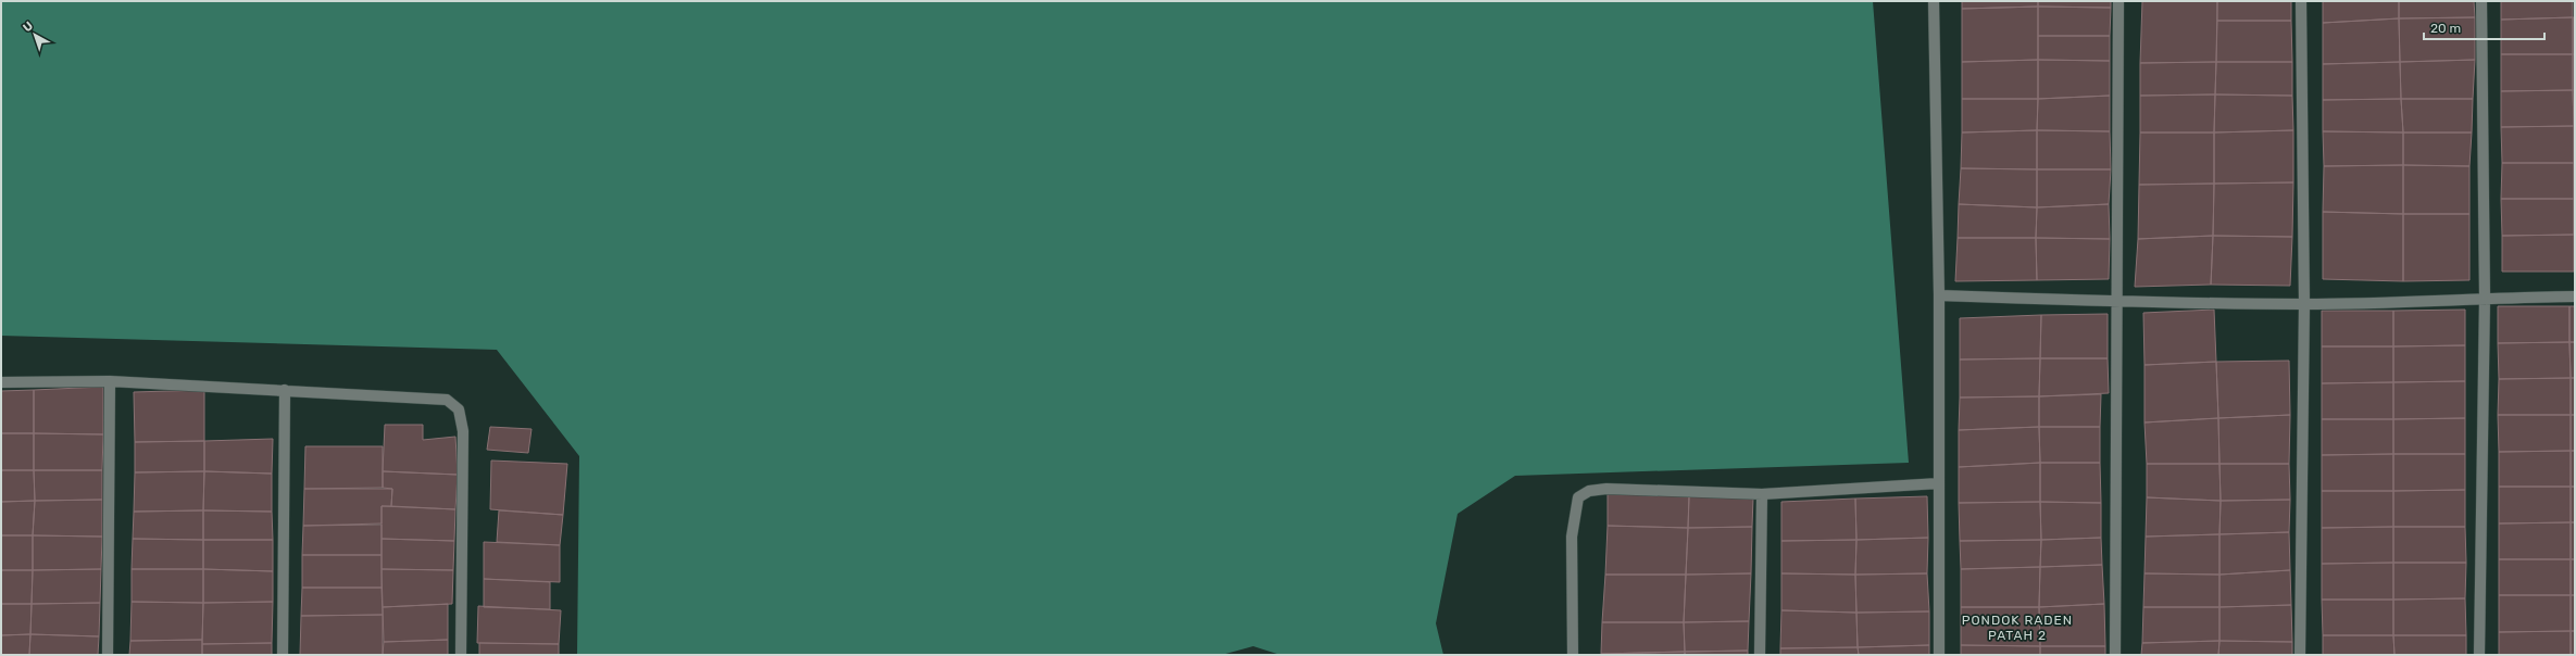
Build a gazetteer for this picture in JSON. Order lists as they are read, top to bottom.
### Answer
{
  "districts": ["PONDOK RADEN PATAH 2"],
  "scale_bar": "20 m",
  "north": "top left"
}
